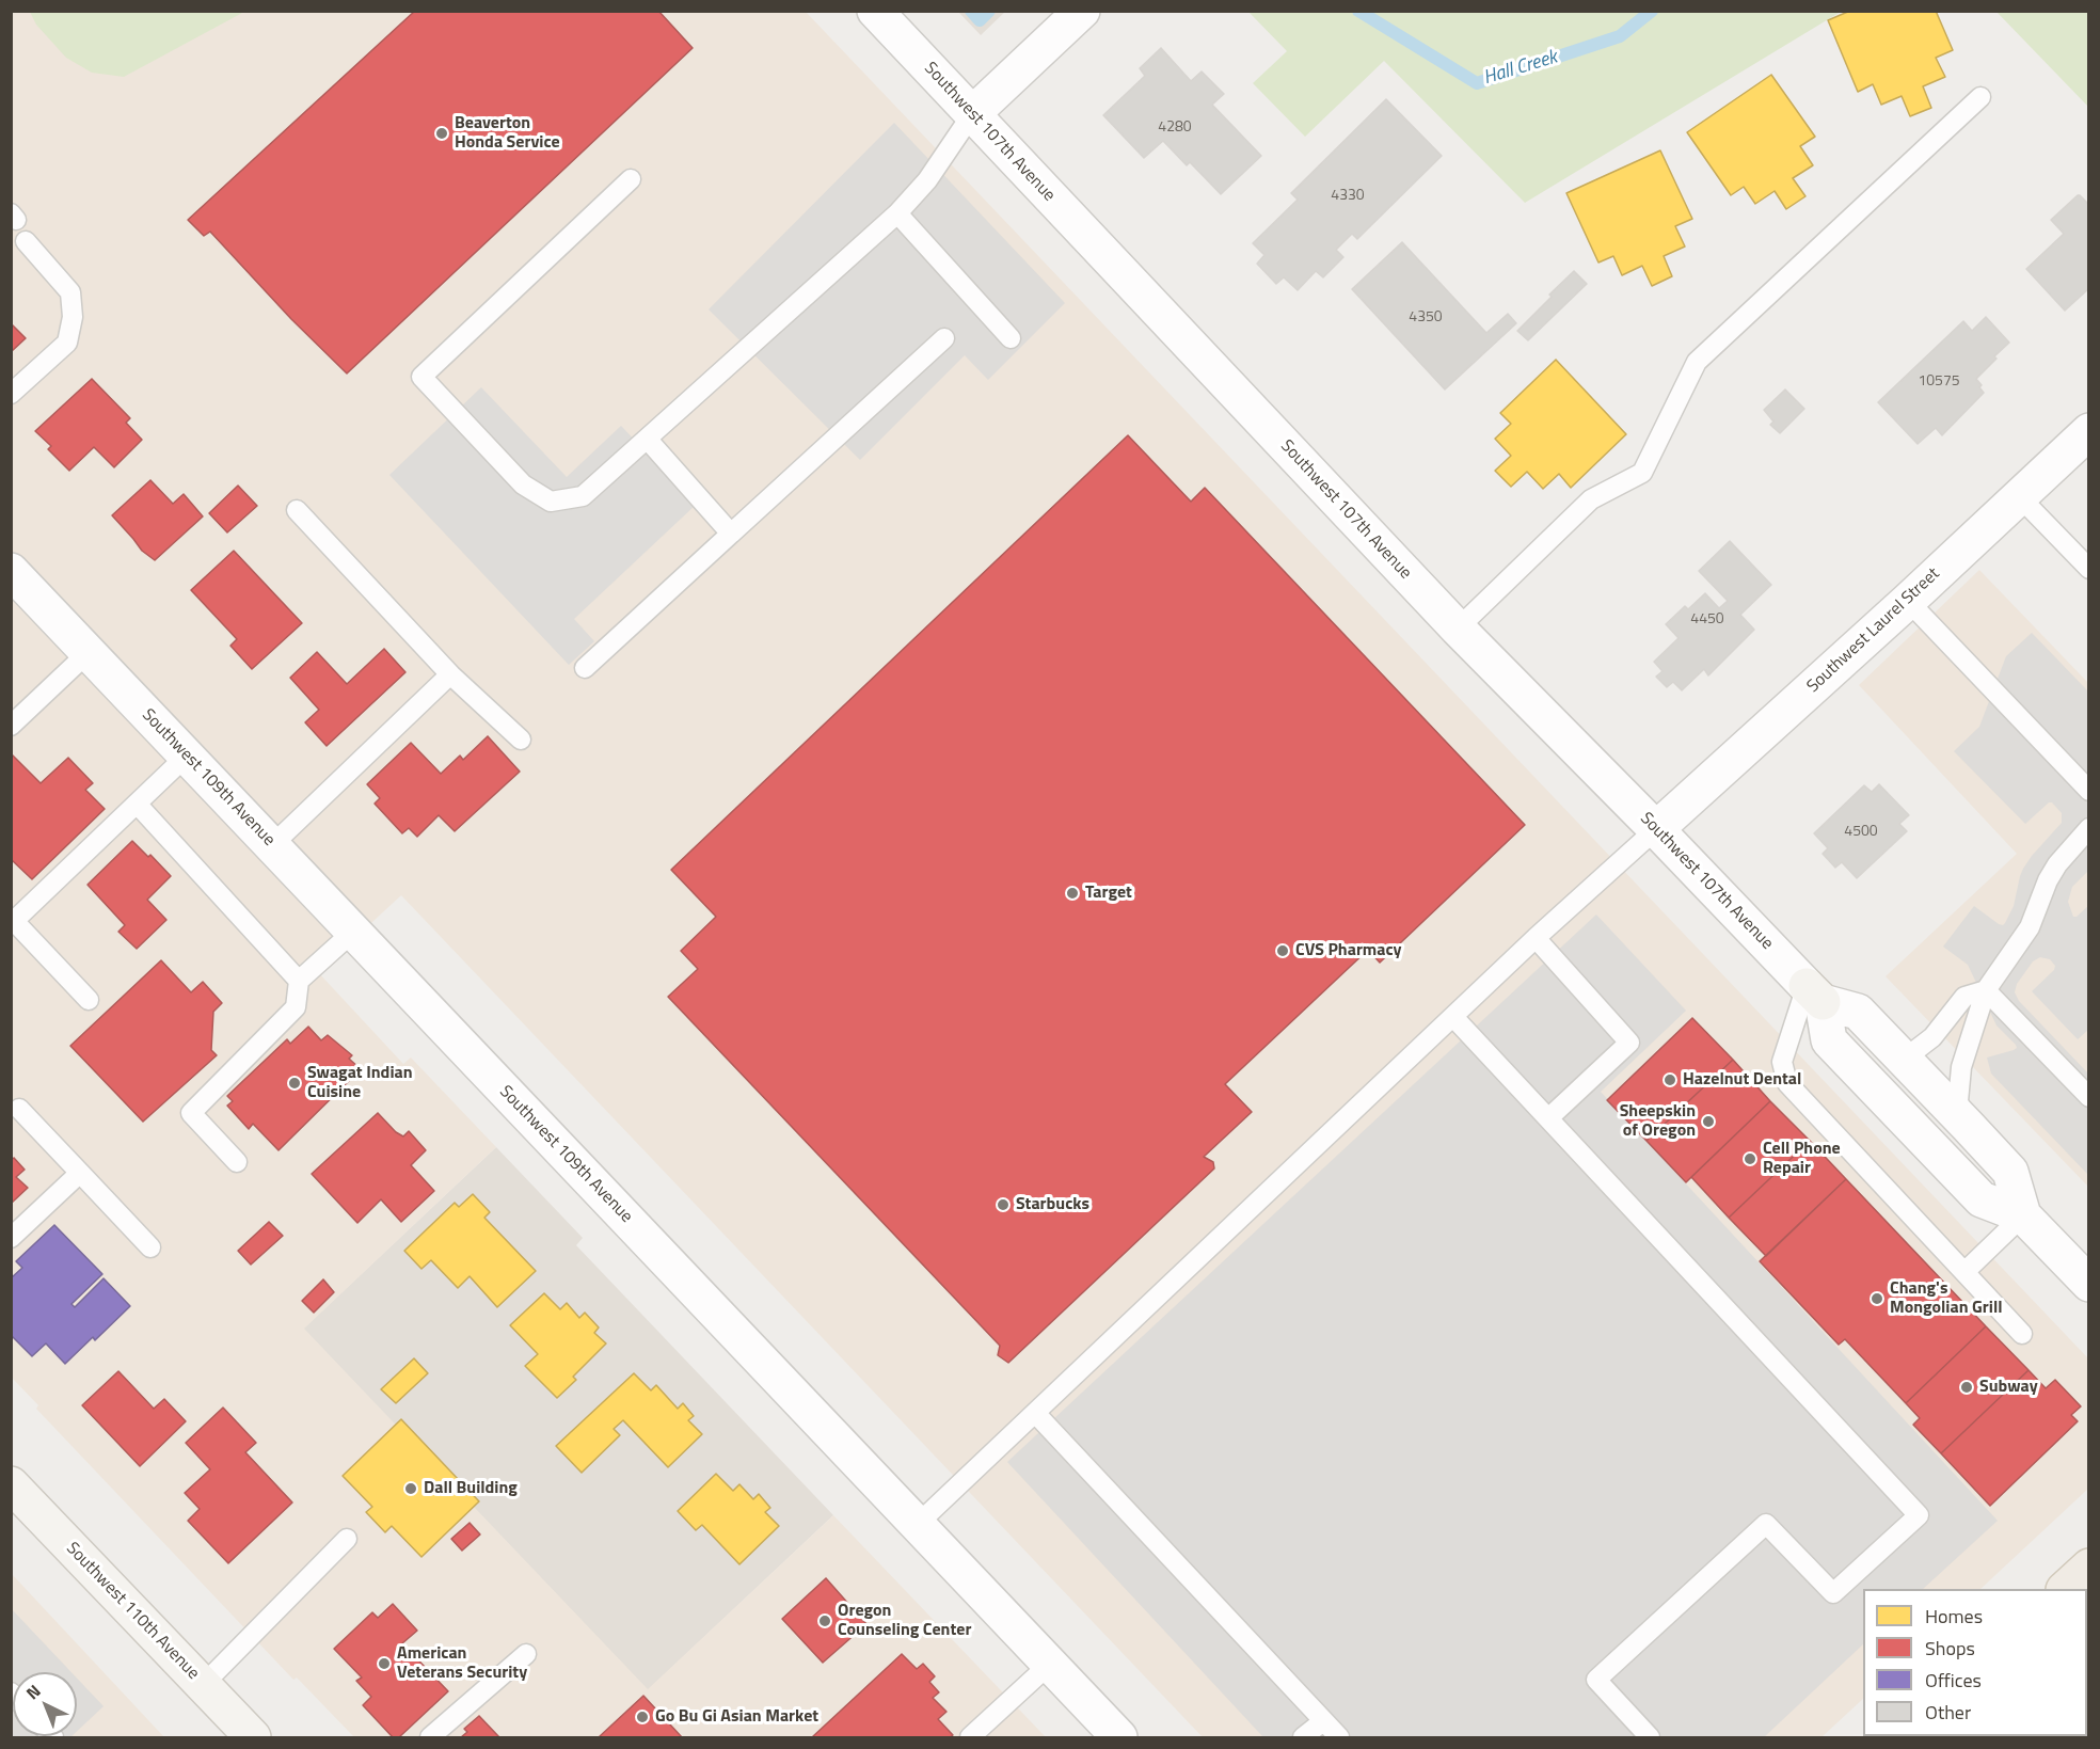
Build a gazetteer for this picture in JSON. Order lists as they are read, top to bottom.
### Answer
{
  "streets": {
    "street": [
      "Southwest 107th Avenue",
      "Southwest Laurel Street",
      "Southwest 109th Avenue",
      "Southwest 110th Avenue"
    ]
  },
  "crossings": [
    ["Southwest 107th Avenue", "Southwest Laurel Street"]
  ],
  "water": ["Hall Creek"],
  "places": [
    "Beaverton Honda Service",
    "Target",
    "CVS Pharmacy",
    "Hazelnut Dental",
    "Swagat Indian Cuisine",
    "Sheepskin of Oregon",
    "Cell Phone Repair",
    "Starbucks",
    "Chang's Mongolian Grill",
    "Subway",
    "Dall Building",
    "Oregon Counseling Center",
    "American Veterans Security",
    "Go Bu Gi Asian Market"
  ],
  "house_numbers": [
    "4280",
    "4330",
    "4350",
    "10575",
    "4450",
    "4500"
  ],
  "legend": [
    "Homes",
    "Shops",
    "Offices",
    "Other"
  ],
  "north": "top left"
}
